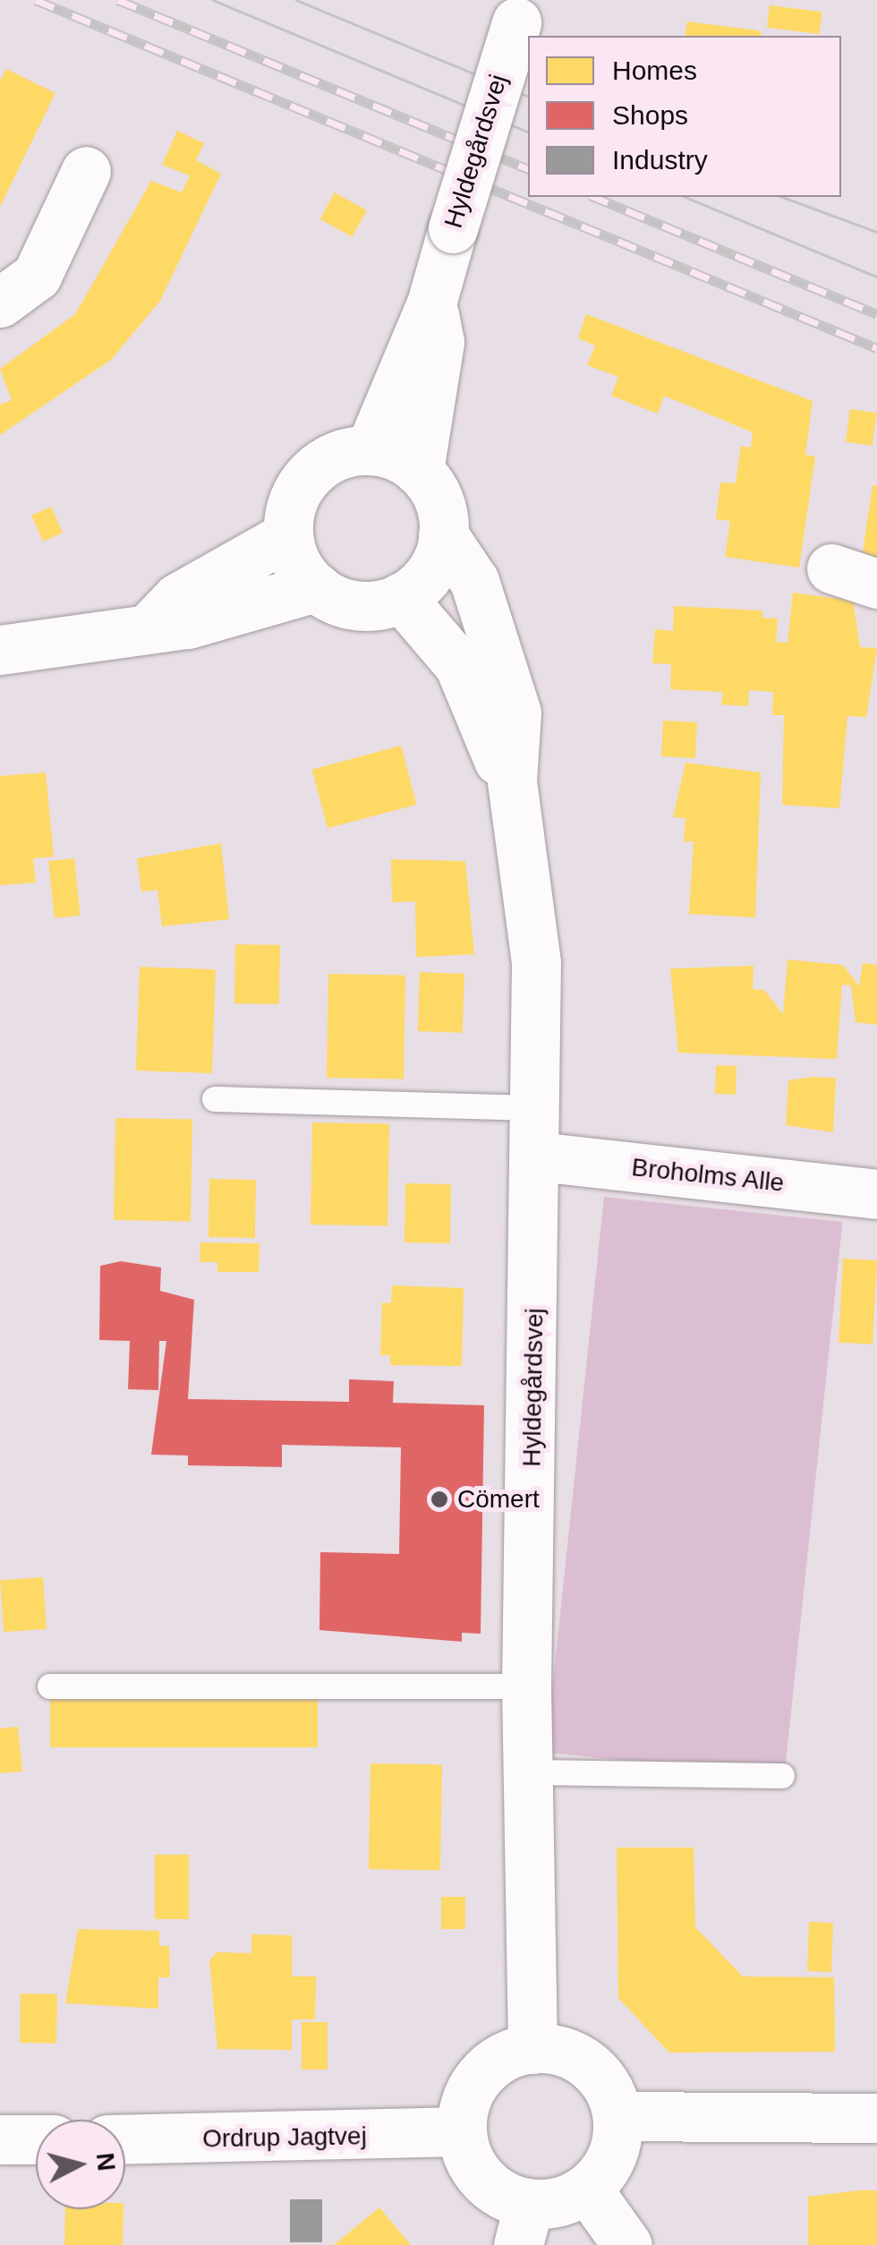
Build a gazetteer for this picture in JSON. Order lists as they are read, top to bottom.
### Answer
{
  "streets": {
    "street": ["Hyldegårdsvej", "Broholms Alle", "Ordrup Jagtvej"]
  },
  "crossings": [
    ["Hyldegårdsvej", "Broholms Alle"],
    ["Hyldegårdsvej", "Ordrup Jagtvej"]
  ],
  "places": ["Cömert"],
  "legend": ["Homes", "Shops", "Industry"],
  "north": "right"
}
